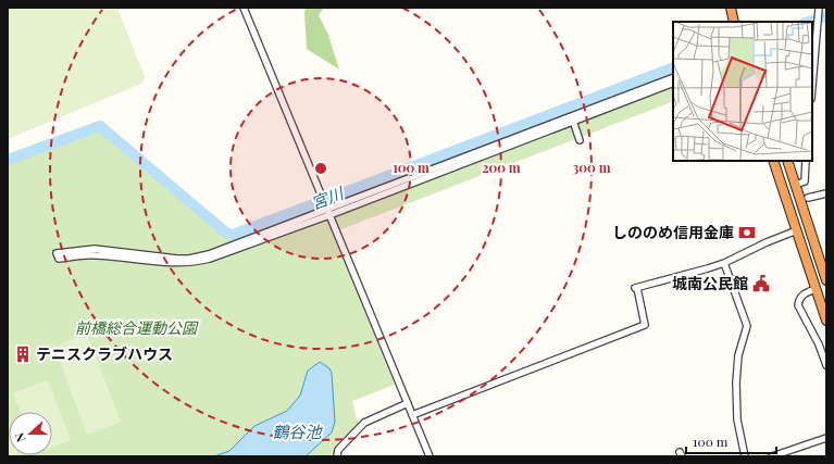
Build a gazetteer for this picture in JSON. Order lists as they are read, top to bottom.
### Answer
{
  "water": ["宮川", "鶴谷池"],
  "parks": ["前橋総合運動公園"],
  "places": {
    "bank": ["しののめ信用金庫"],
    "public building": ["城南公民館"],
    "building": ["テニスクラブハウス"]
  },
  "scale_bar": "100 m",
  "north": "left",
  "rings": ["100 m", "200 m", "300 m"]
}
